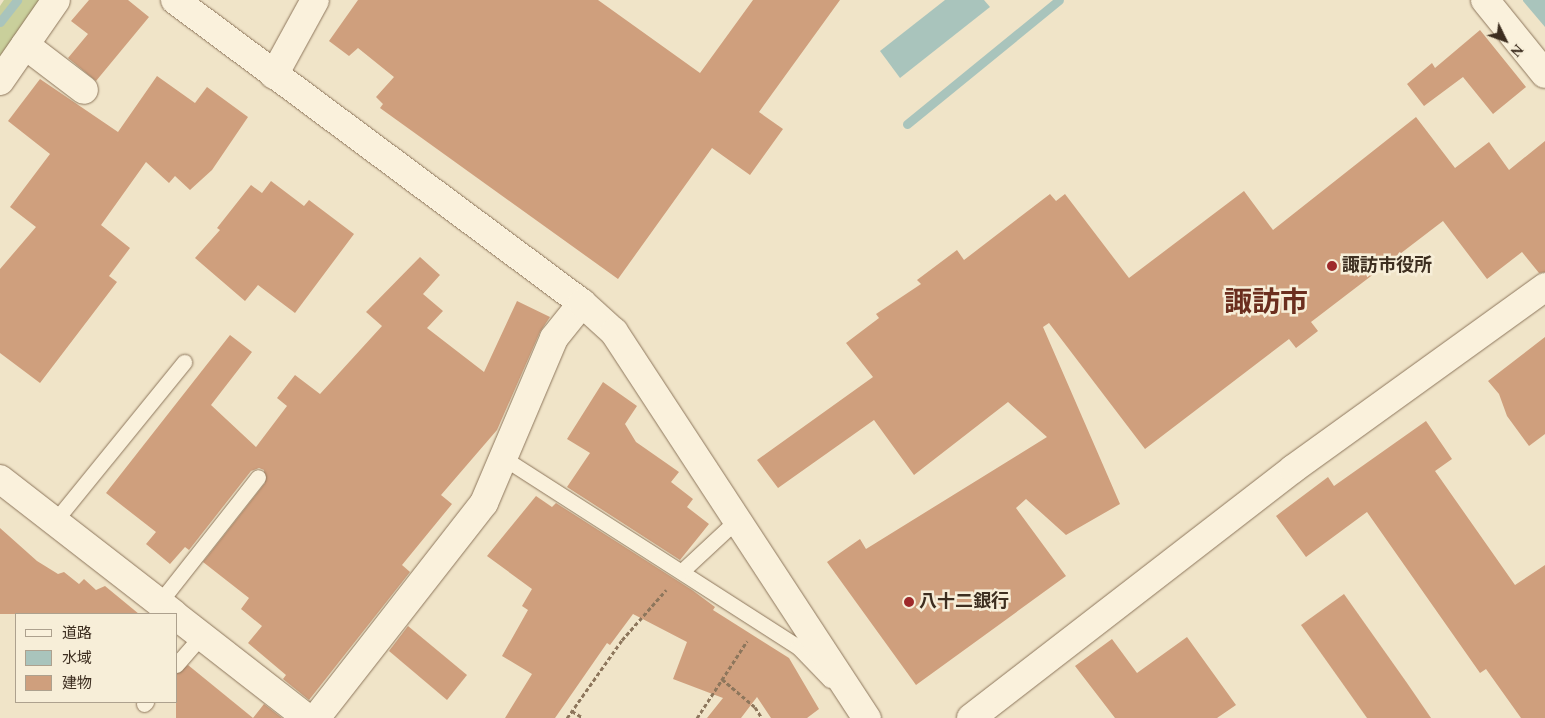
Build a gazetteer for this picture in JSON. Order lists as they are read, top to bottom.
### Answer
{
  "districts": ["諏訪市"],
  "places": ["諏訪市役所", "八十二銀行"],
  "legend": ["道路", "水域", "建物"],
  "north": "bottom right"
}
